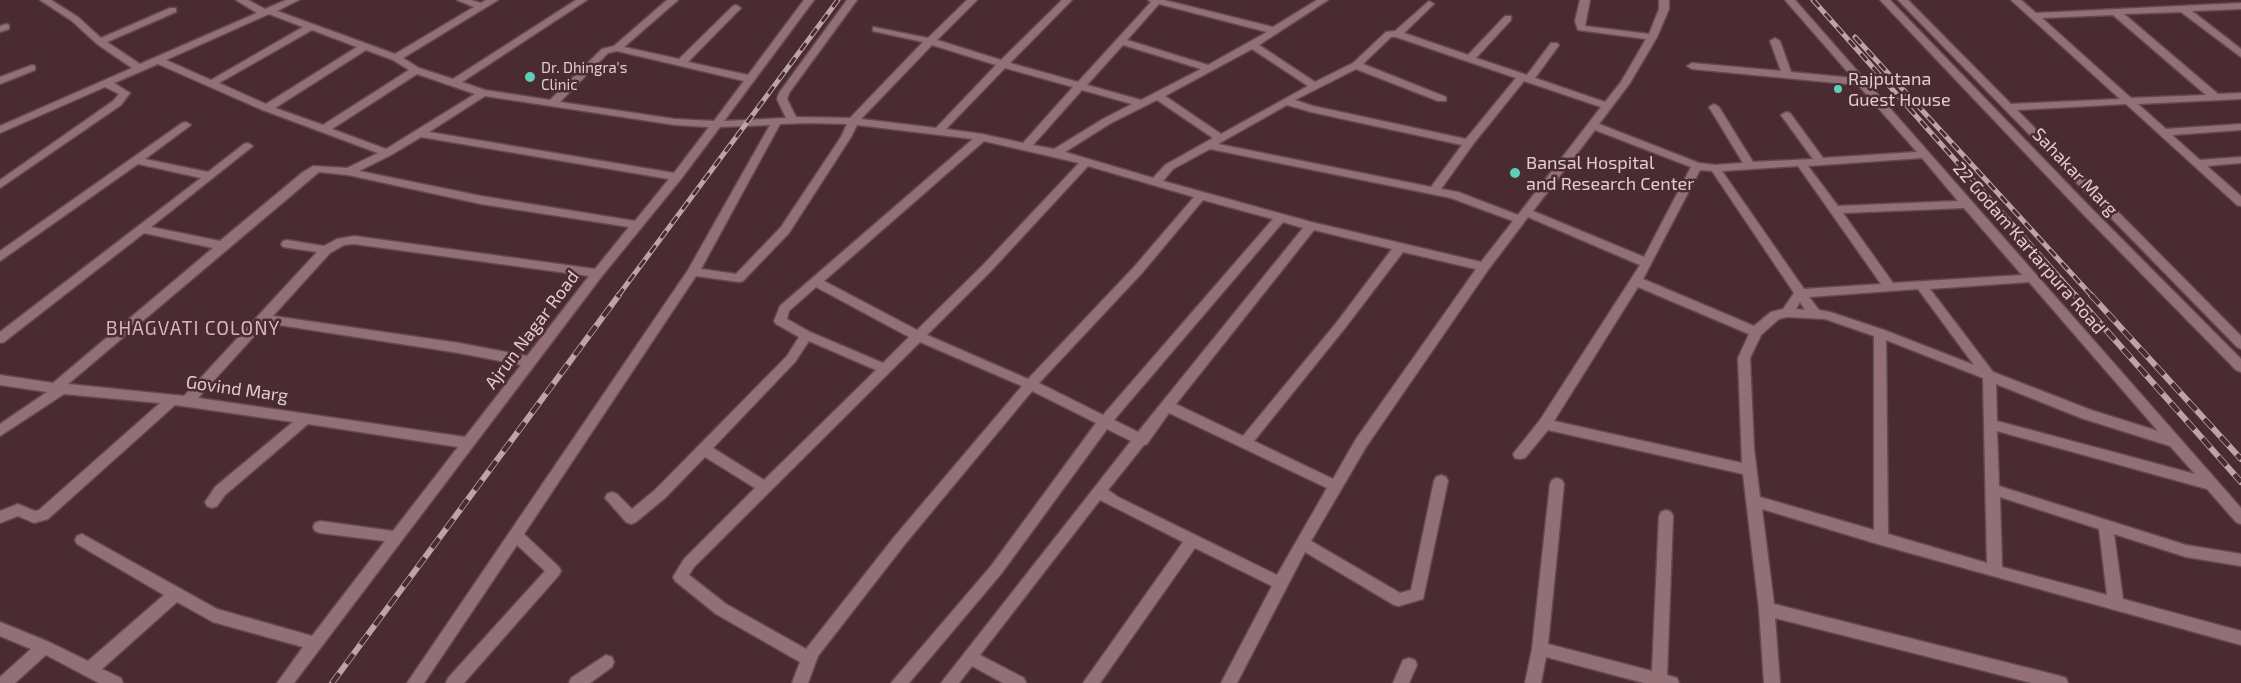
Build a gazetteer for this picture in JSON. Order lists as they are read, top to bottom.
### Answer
{
  "streets": {
    "street": [
      "Sahakar Marg",
      "22 Godam Kartarpura Road",
      "Ajrun Nagar Road",
      "Govind Marg"
    ]
  },
  "crossings": [
    ["Ajrun Nagar Road", "Govind Marg"]
  ],
  "districts": ["BHAGVATI COLONY"],
  "places": ["Dr. Dhingra's Clinic", "Rajputana Guest House", "Bansal Hospital and Research Center"]
}
